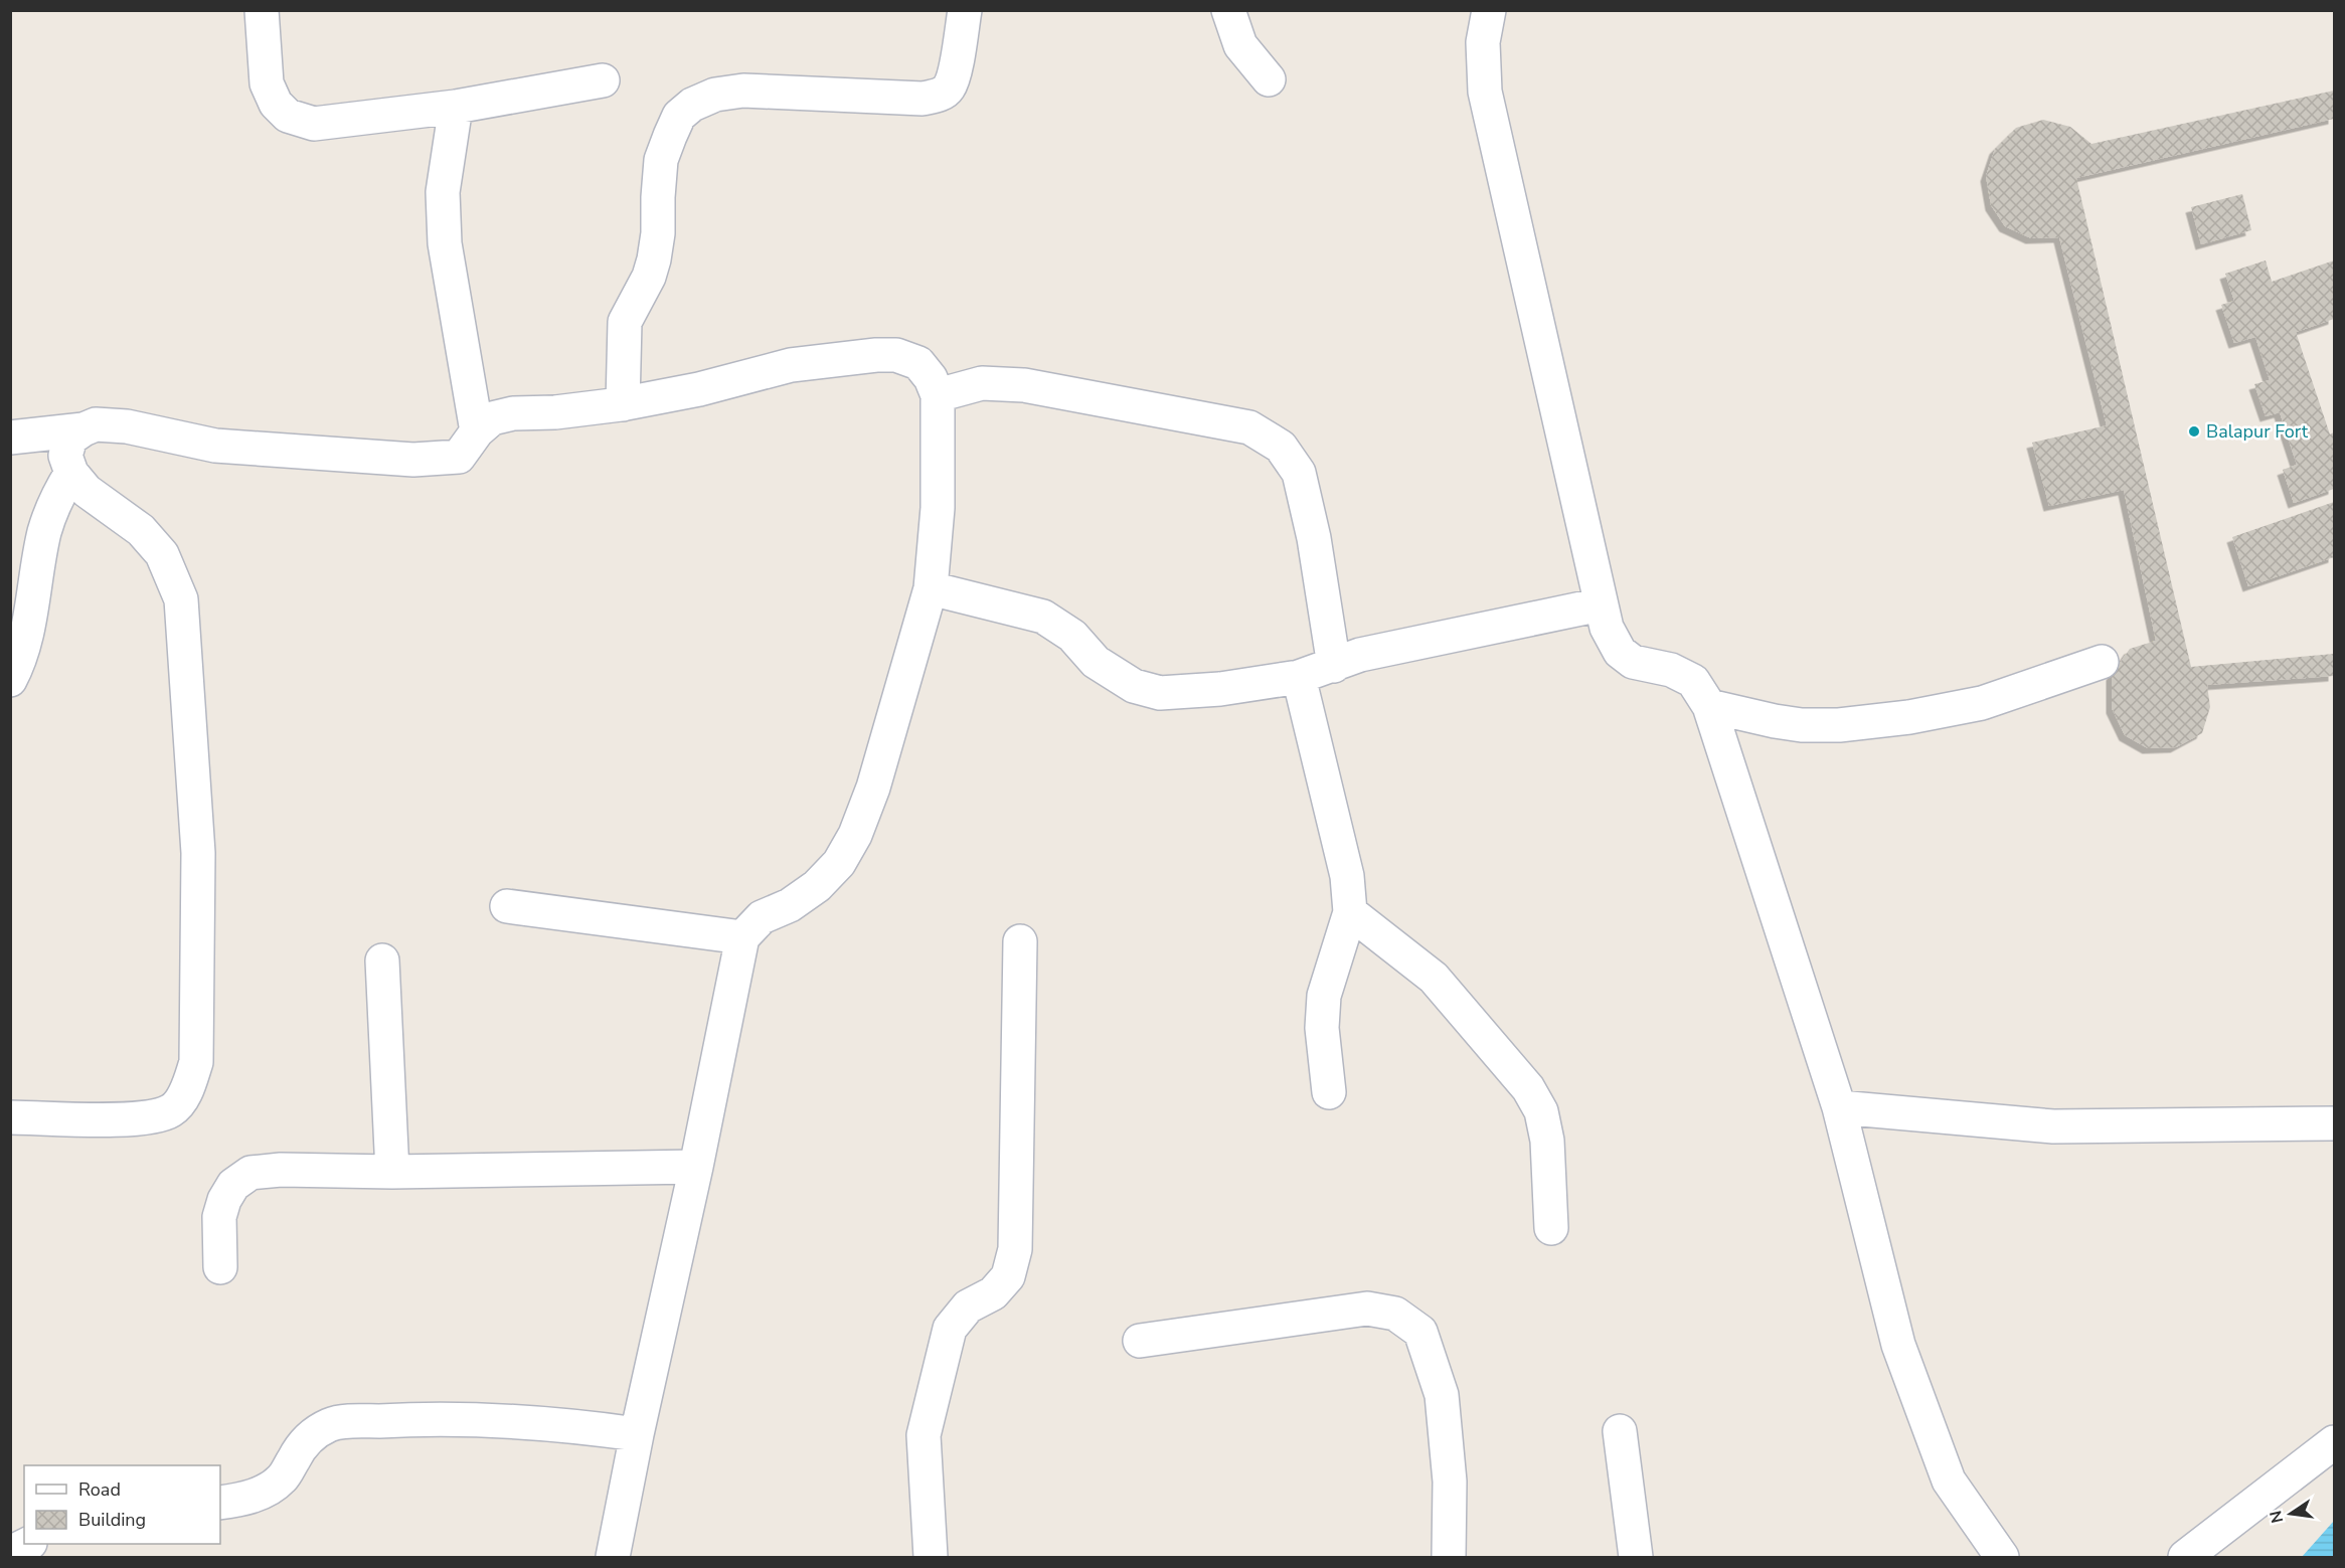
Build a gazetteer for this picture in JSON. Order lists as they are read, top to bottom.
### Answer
{
  "places": ["Balapur Fort"],
  "legend": ["Road", "Building"],
  "north": "left"
}
